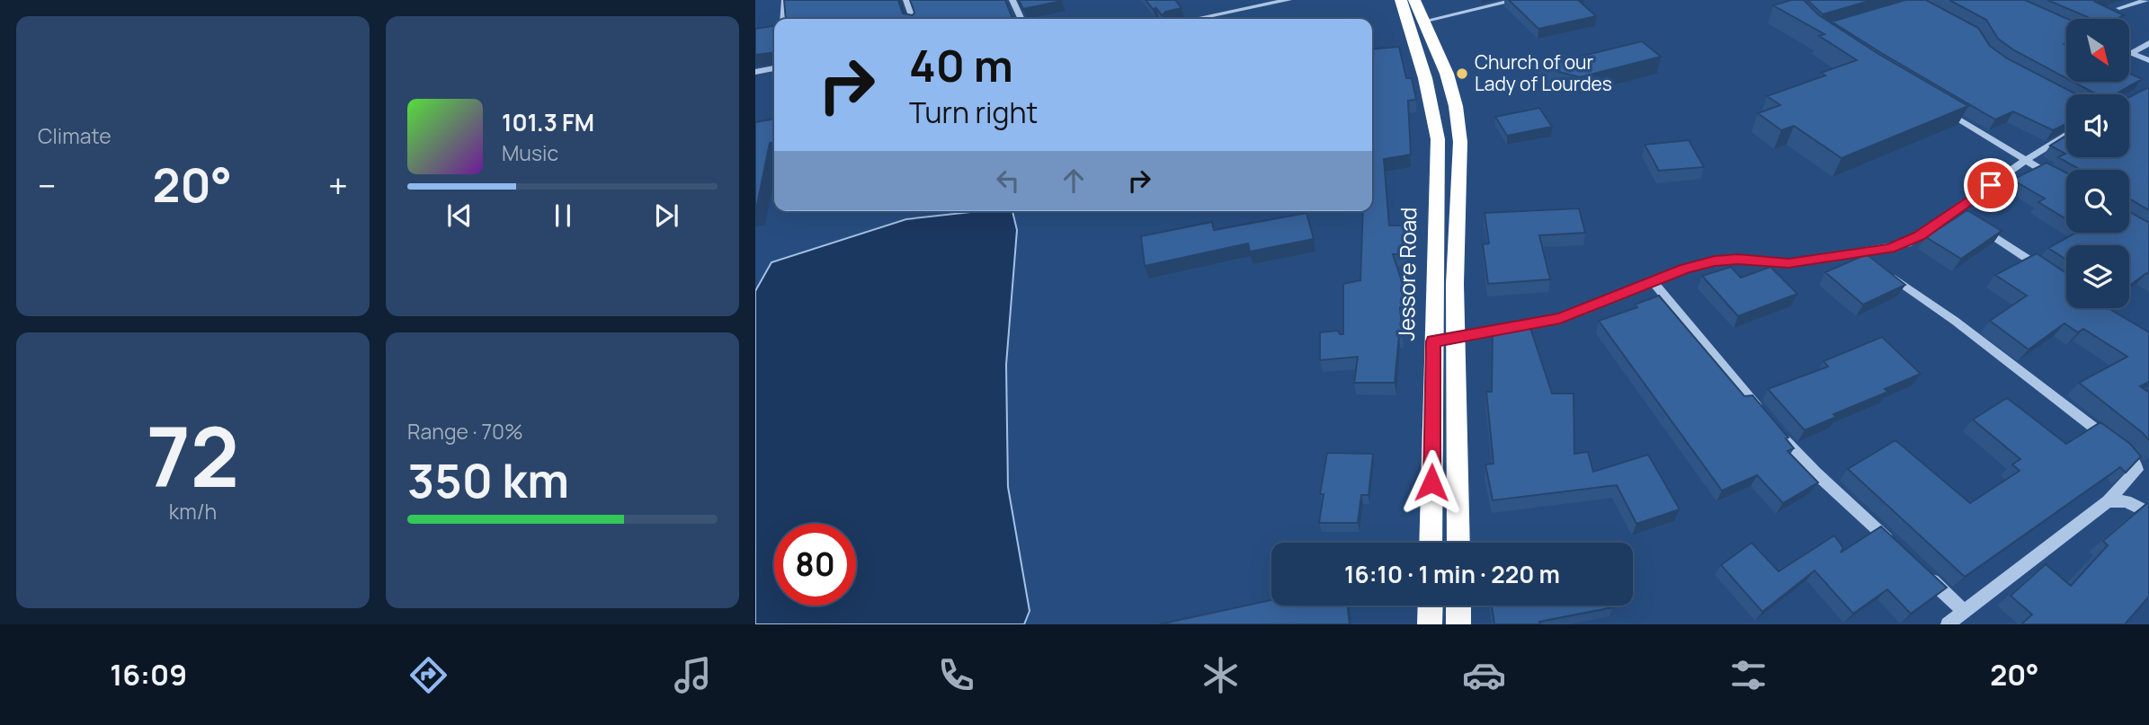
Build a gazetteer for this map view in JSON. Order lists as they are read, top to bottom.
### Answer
{
  "streets": {
    "highway": ["Jessore Road"]
  },
  "places": ["Church of our Lady of Lourdes"],
  "north": "bottom right",
  "page": {
    "tile": [
      "Climate",
      ["72", "km/h"],
      ["Range · 70%", "350 km"]
    ],
    "turn": ["40 m", "Turn right"],
    "song": ["101.3 FM", "Music"],
    "heat": ["−", "20°", "+"],
    "limit": "80",
    "trip": "16:10 · 1 min · 220 m",
    "tabs": ["16:09", "20°"]
  }
}
